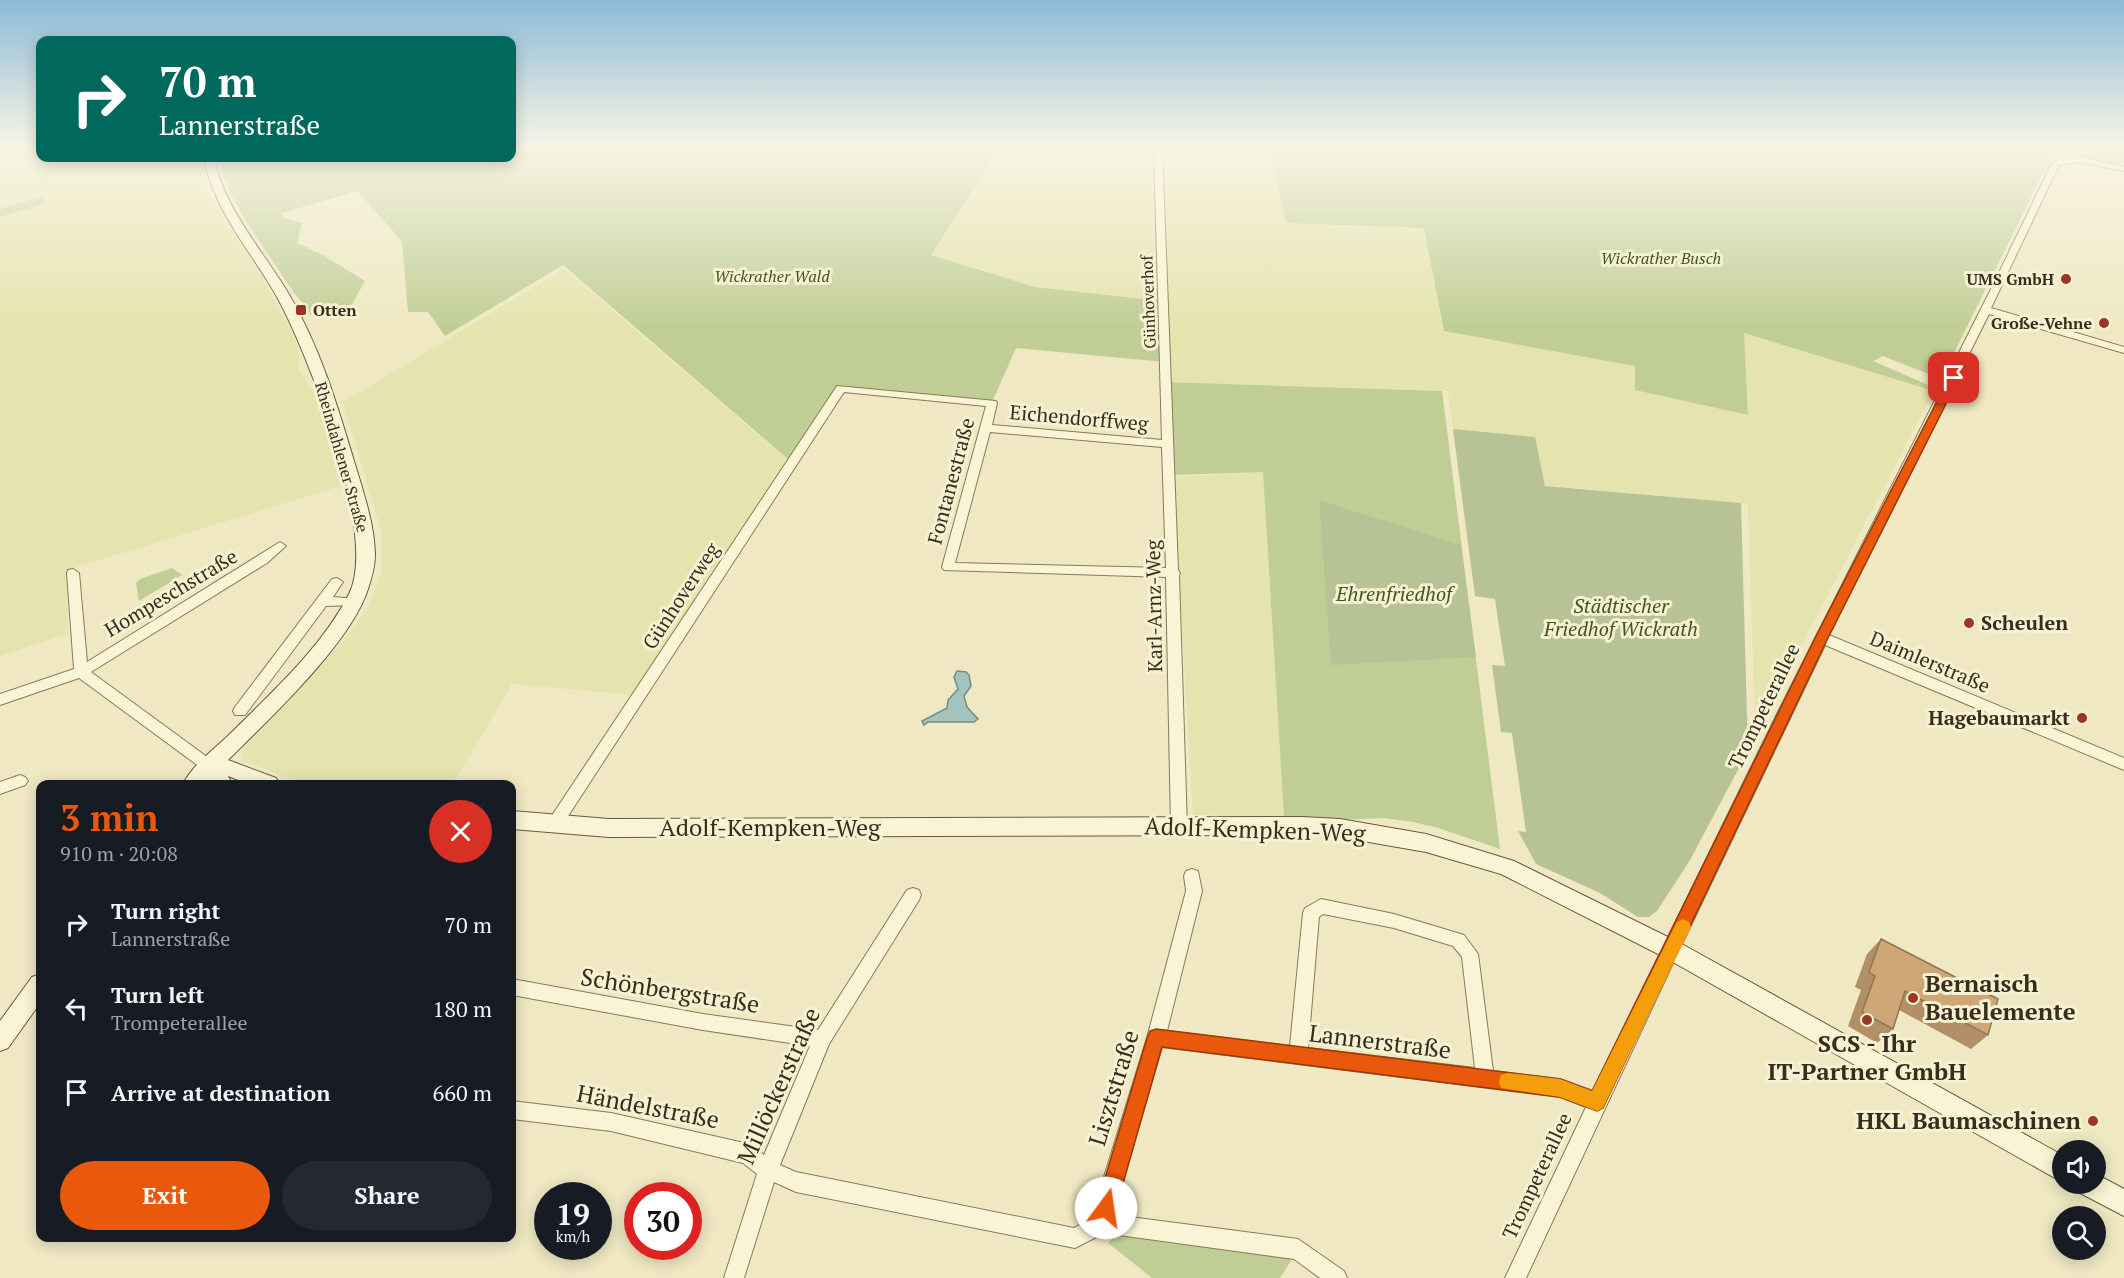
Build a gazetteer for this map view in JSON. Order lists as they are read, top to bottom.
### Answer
{
  "streets": {
    "main road": ["Rheindahlener Straße", "Adolf-Kempken-Weg"],
    "street": [
      "Günhoverhof",
      "Eichendorffweg",
      "Fontanestraße",
      "Hompeschstraße",
      "Günhoverweg",
      "Karl-Arnz-Weg",
      "Daimlerstraße",
      "Trompeterallee",
      "Schönbergstraße",
      "Lannerstraße",
      "Millöckerstraße",
      "Lisztstraße",
      "Händelstraße"
    ]
  },
  "crossings": [
    ["Günhoverhof", "Karl-Arnz-Weg"],
    ["Eichendorffweg", "Fontanestraße"],
    ["Eichendorffweg", "Karl-Arnz-Weg"],
    ["Fontanestraße", "Günhoverweg"],
    ["Fontanestraße", "Karl-Arnz-Weg"],
    ["Günhoverweg", "Adolf-Kempken-Weg"],
    ["Karl-Arnz-Weg", "Adolf-Kempken-Weg"],
    ["Daimlerstraße", "Trompeterallee"],
    ["Trompeterallee", "Adolf-Kempken-Weg"],
    ["Trompeterallee", "Lannerstraße"],
    ["Schönbergstraße", "Millöckerstraße"],
    ["Lannerstraße", "Lisztstraße"],
    ["Millöckerstraße", "Händelstraße"]
  ],
  "parks": [
    "Wickrather Busch",
    "Wickrather Wald",
    "Ehrenfriedhof",
    "Städtischer Friedhof Wickrath"
  ],
  "places": {
    "other": [
      "UMS GmbH",
      "Große-Vehne",
      "Scheulen",
      "Hagebaumarkt",
      "Bernaisch Bauelemente",
      "SCS - Ihr IT-Partner GmbH",
      "HKL Baumaschinen"
    ],
    "transit": ["Otten"]
  },
  "page": {
    "turn": ["70 m", "Lannerstraße"],
    "heading": ["3 min", "910 m · 20:08"],
    "list": [
      {
        "name": "Turn right",
        "note": "Lannerstraße",
        "value": "70 m"
      },
      {
        "name": "Turn left",
        "note": "Trompeterallee",
        "value": "180 m"
      },
      {
        "name": "Arrive at destination",
        "value": "660 m"
      }
    ],
    "buttons": ["Exit", "Share"],
    "speed": "19 km/h",
    "limit": "30"
  }
}
